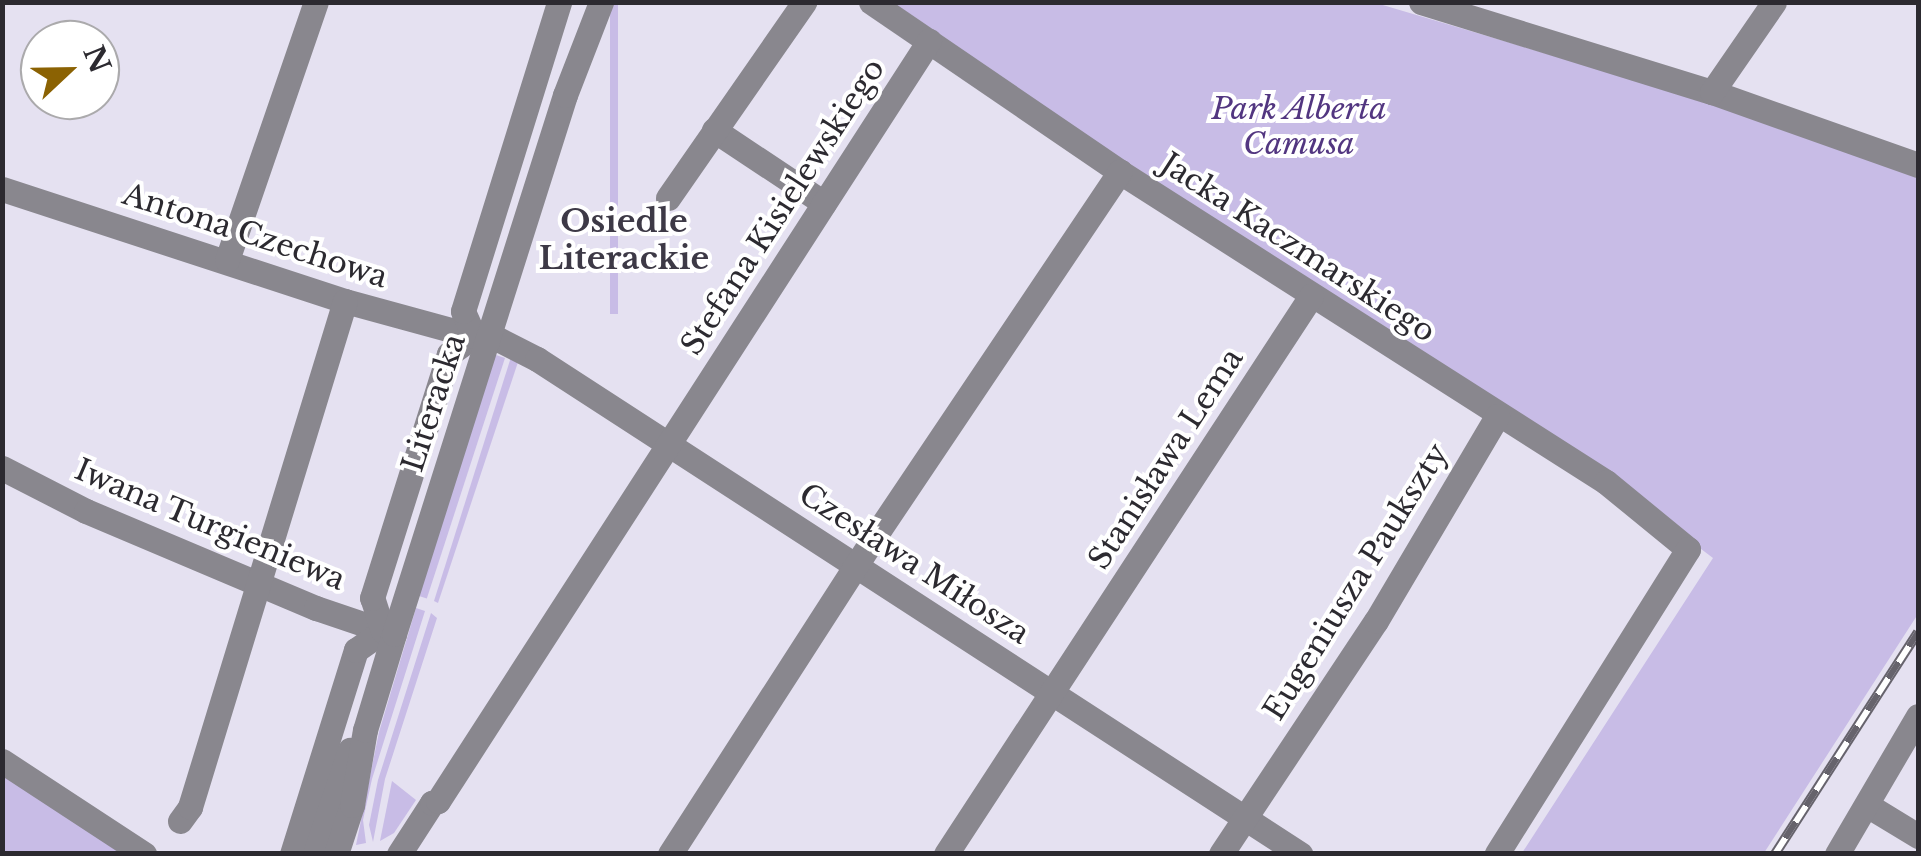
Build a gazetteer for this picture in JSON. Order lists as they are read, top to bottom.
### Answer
{
  "streets": {
    "street": [
      "Stefana Kisielewskiego",
      "Antona Czechowa",
      "Jacka Kaczmarskiego",
      "Literacka",
      "Stanisława Lema",
      "Iwana Turgieniewa",
      "Czesława Miłosza",
      "Eugeniusza Paukszty"
    ]
  },
  "crossings": [
    ["Stefana Kisielewskiego", "Jacka Kaczmarskiego"],
    ["Stefana Kisielewskiego", "Czesława Miłosza"],
    ["Antona Czechowa", "Literacka"],
    ["Antona Czechowa", "Czesława Miłosza"],
    ["Jacka Kaczmarskiego", "Stanisława Lema"],
    ["Jacka Kaczmarskiego", "Eugeniusza Paukszty"],
    ["Literacka", "Czesława Miłosza"],
    ["Stanisława Lema", "Czesława Miłosza"],
    ["Czesława Miłosza", "Eugeniusza Paukszty"]
  ],
  "districts": ["Osiedle Literackie"],
  "parks": ["Park Alberta Camusa"],
  "north": "right"
}
